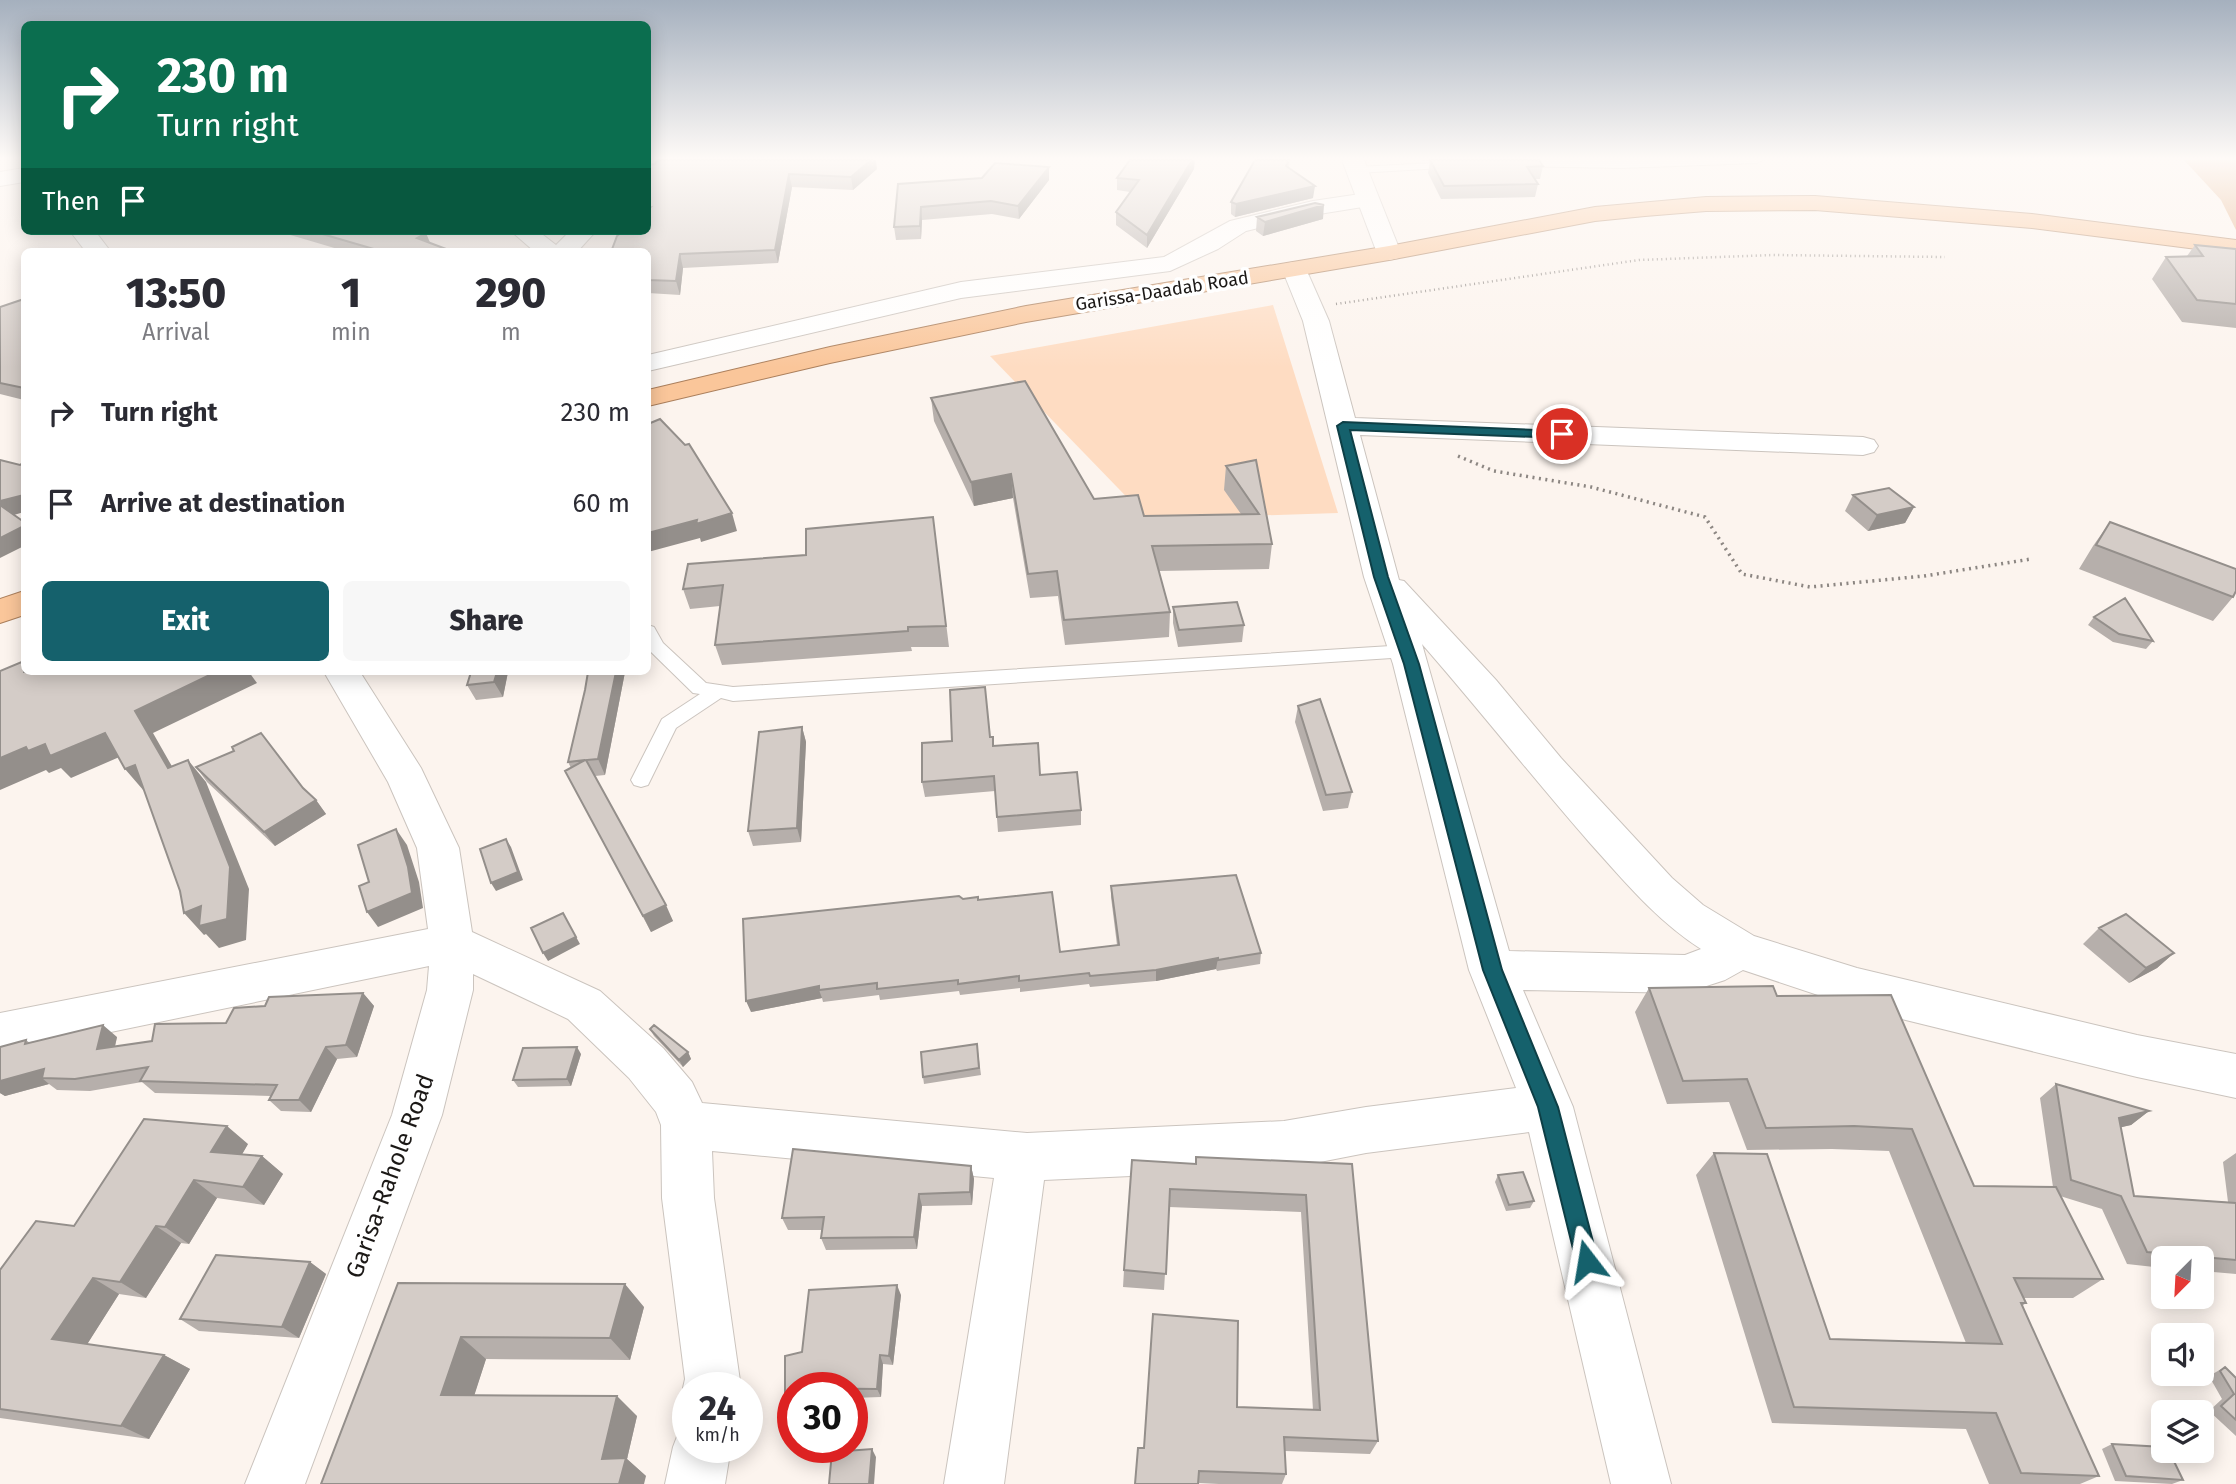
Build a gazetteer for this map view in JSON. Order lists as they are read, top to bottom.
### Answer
{
  "streets": {
    "highway": ["Garissa-Daadab Road"],
    "street": ["Garisa-Rahole Road"]
  },
  "north": "bottom left",
  "page": {
    "turn": ["230 m", "Turn right"],
    "then": "Then",
    "eta": [
      "13:50",
      "Arrival",
      "1",
      "min",
      "290",
      "m"
    ],
    "list": [
      {
        "name": "Turn right",
        "value": "230 m"
      },
      {
        "name": "Arrive at destination",
        "value": "60 m"
      }
    ],
    "buttons": ["Exit", "Share"],
    "speed": "24 km/h",
    "limit": "30"
  }
}
